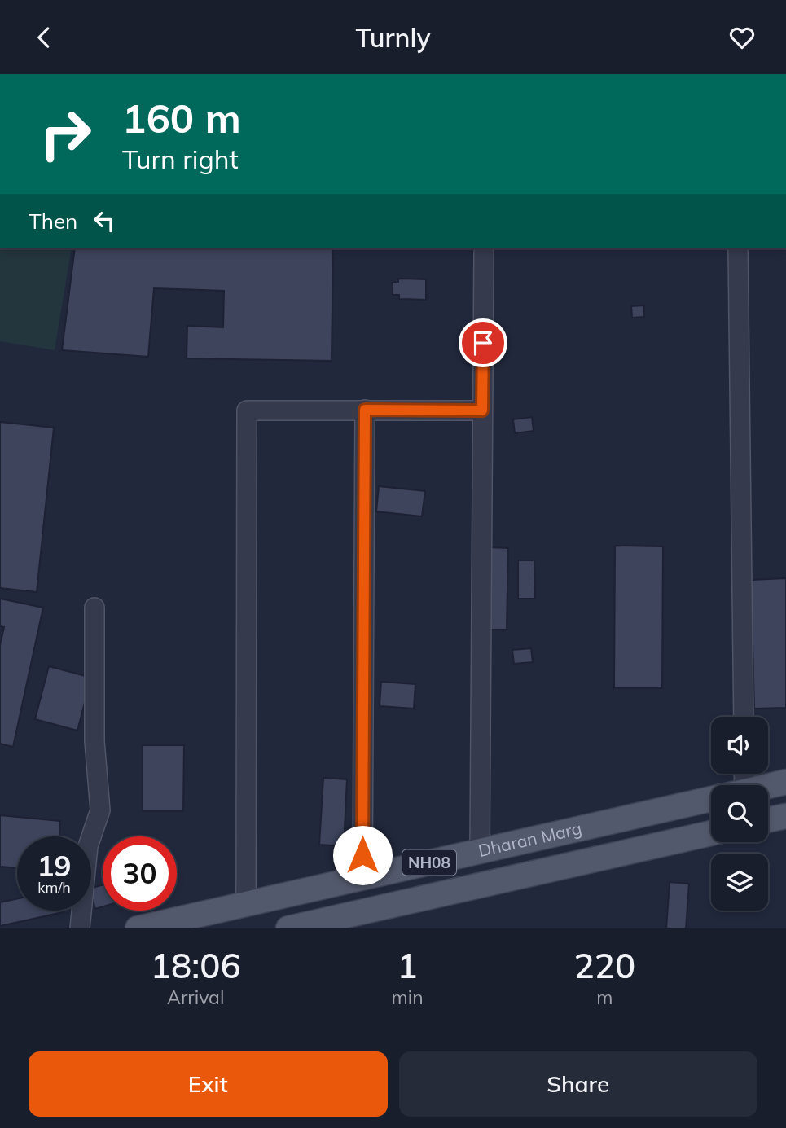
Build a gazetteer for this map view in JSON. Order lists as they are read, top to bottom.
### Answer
{
  "streets": {
    "main road": ["Dharan Marg", "NH08"]
  },
  "page": {
    "header": "Turnly",
    "turn": ["160 m", "Turn right"],
    "then": "Then",
    "speed": "19 km/h",
    "limit": "30",
    "eta": [
      "18:06",
      "Arrival",
      "1",
      "min",
      "220",
      "m"
    ],
    "buttons": ["Exit", "Share"]
  }
}
